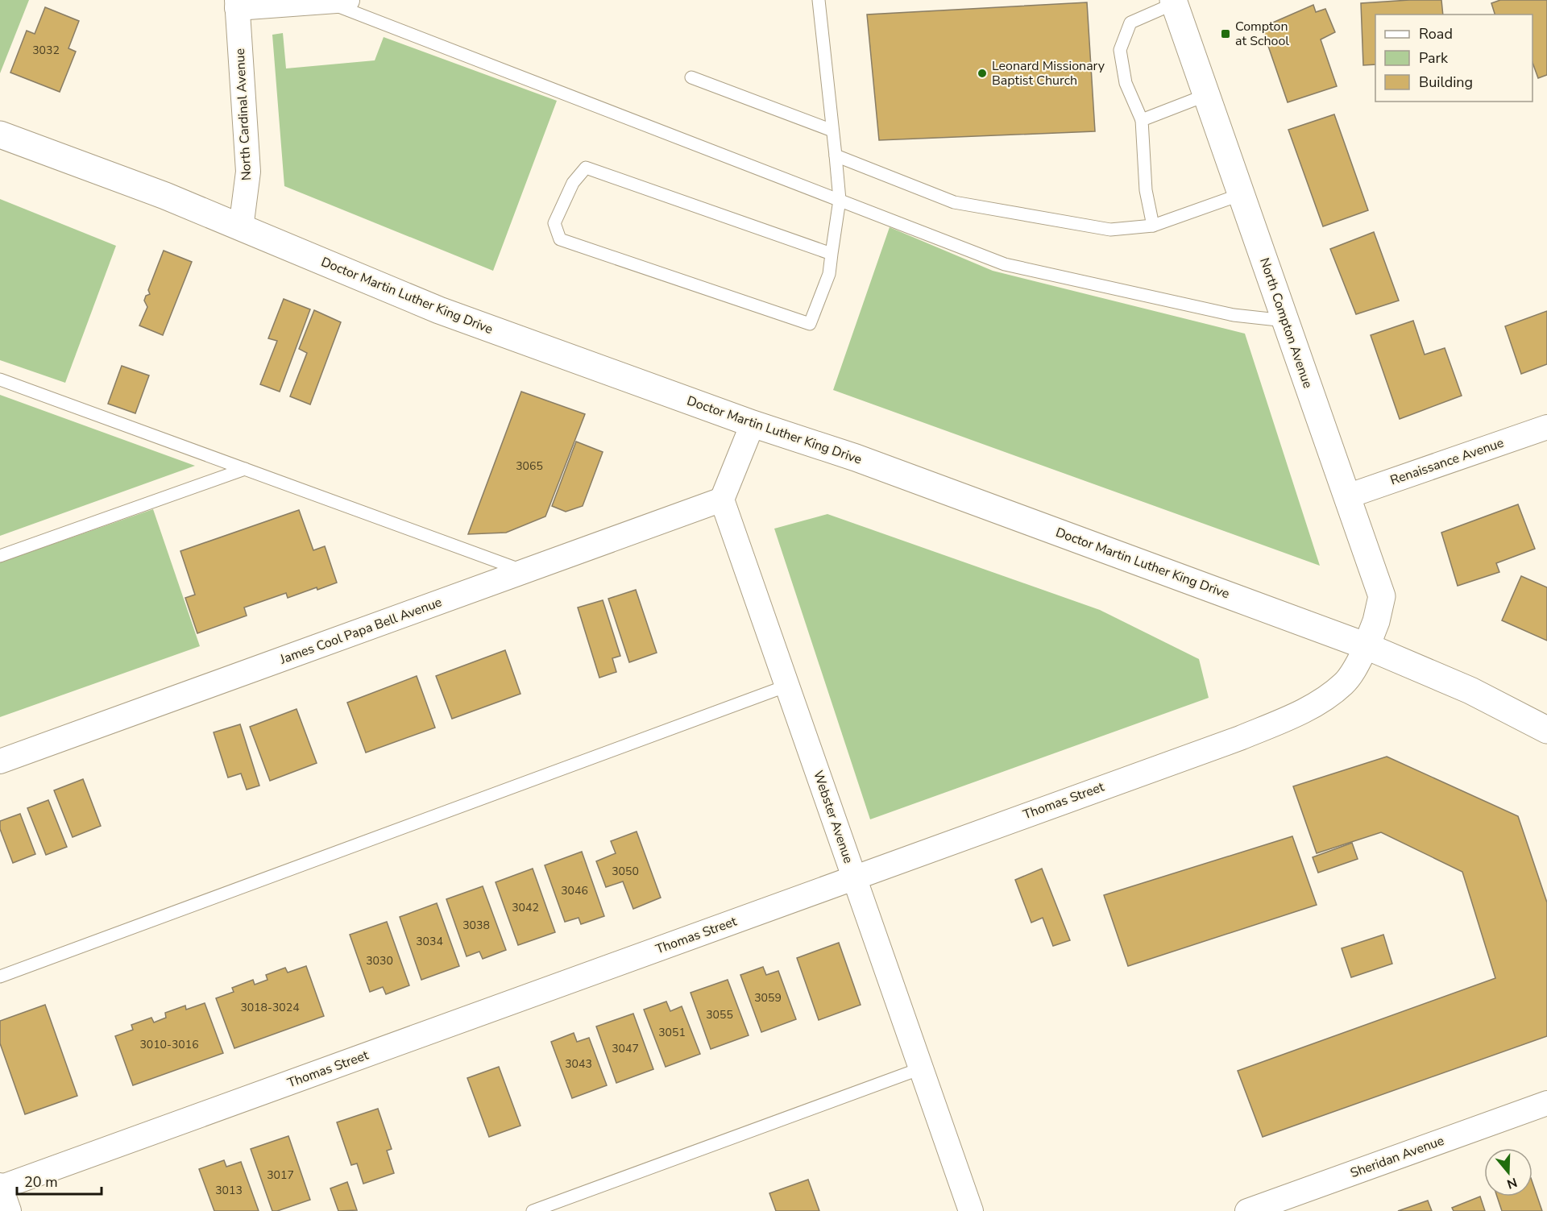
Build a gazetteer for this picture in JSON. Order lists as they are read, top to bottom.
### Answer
{
  "streets": {
    "main road": ["Doctor Martin Luther King Drive", "North Compton Avenue"],
    "street": [
      "North Cardinal Avenue",
      "Renaissance Avenue",
      "James Cool Papa Bell Avenue",
      "Thomas Street",
      "Webster Avenue",
      "Sheridan Avenue"
    ]
  },
  "crossings": [
    ["North Cardinal Avenue", "Doctor Martin Luther King Drive"],
    ["Doctor Martin Luther King Drive", "North Compton Avenue"],
    ["Doctor Martin Luther King Drive", "Thomas Street"],
    ["North Compton Avenue", "Renaissance Avenue"],
    ["North Compton Avenue", "Thomas Street"],
    ["James Cool Papa Bell Avenue", "Webster Avenue"],
    ["Thomas Street", "Webster Avenue"]
  ],
  "places": {
    "transit": ["Compton at School"],
    "other": ["Leonard Missionary Baptist Church"]
  },
  "house_numbers": [
    "3032",
    "3065",
    "3050",
    "3046",
    "3042",
    "3038",
    "3034",
    "3030",
    "3059",
    "3018-3024",
    "3055",
    "3051",
    "3010-3016",
    "3047",
    "3043",
    "3017",
    "3013"
  ],
  "legend": ["Road", "Park", "Building"],
  "scale_bar": "20 m",
  "north": "bottom"
}
